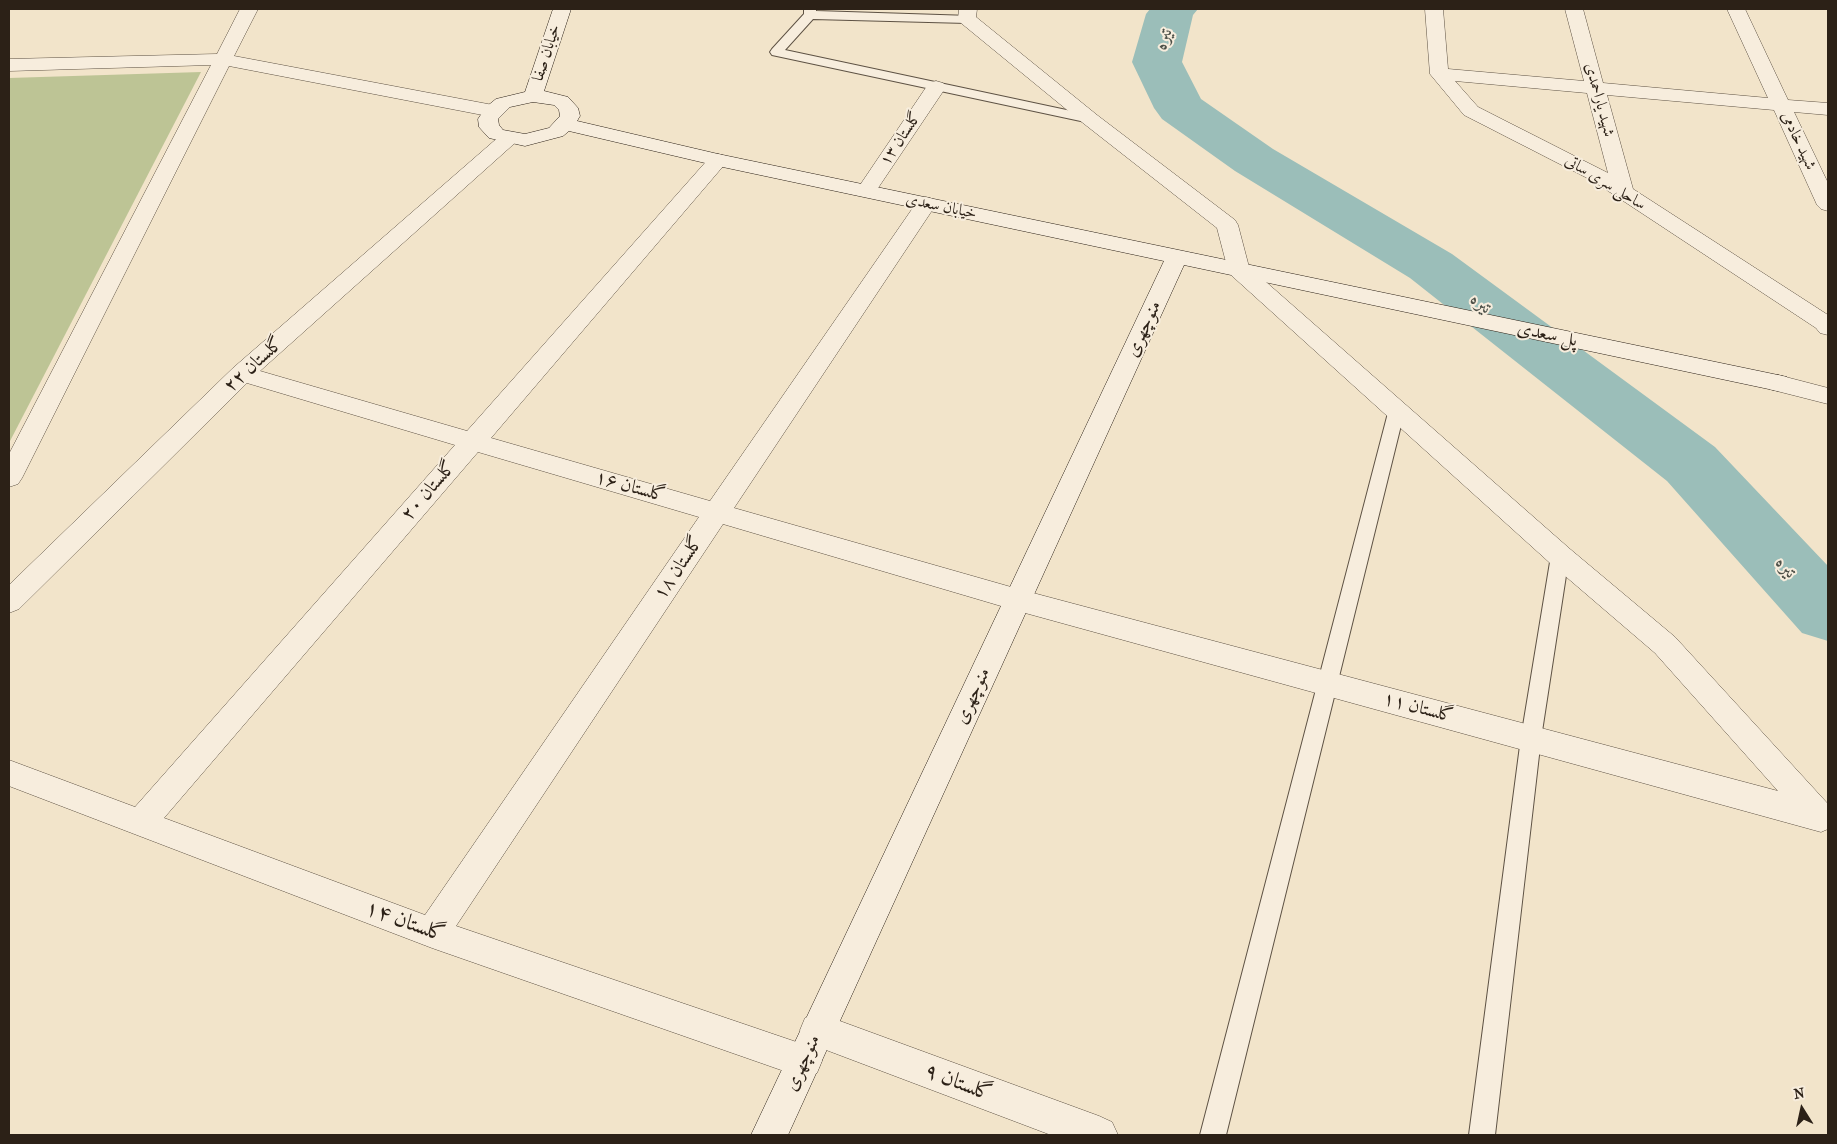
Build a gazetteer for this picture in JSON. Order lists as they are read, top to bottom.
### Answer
{
  "streets": {
    "street": [
      "خیابان صفا",
      "شهید یاراحمدی",
      "گلستان ۱۳",
      "شهید خادمی",
      "ساحلی سری ساتی",
      "خیابان سعدی",
      "منوچهری",
      "پل سعدی",
      "گلستان ۲۲",
      "گلستان ۱۶",
      "گلستان ۲۰",
      "گلستان ۱۸",
      "گلستان ۱۱",
      "گلستان ۱۴",
      "گلستان ۹"
    ]
  },
  "crossings": [
    ["شهید یاراحمدی", "ساحلی سری ساتی"],
    ["گلستان ۱۳", "خیابان سعدی"],
    ["خیابان سعدی", "منوچهری"],
    ["خیابان سعدی", "پل سعدی"],
    ["خیابان سعدی", "گلستان ۲۰"],
    ["خیابان سعدی", "گلستان ۱۸"],
    ["منوچهری", "گلستان ۱۶"],
    ["منوچهری", "گلستان ۱۱"],
    ["منوچهری", "گلستان ۱۴"],
    ["منوچهری", "گلستان ۹"],
    ["گلستان ۲۲", "گلستان ۱۶"],
    ["گلستان ۱۶", "گلستان ۲۰"],
    ["گلستان ۱۶", "گلستان ۱۸"],
    ["گلستان ۱۶", "گلستان ۱۱"],
    ["گلستان ۲۰", "گلستان ۱۴"],
    ["گلستان ۱۸", "گلستان ۱۴"],
    ["گلستان ۱۴", "گلستان ۹"]
  ],
  "water": ["تيره"],
  "north": "top"
}
